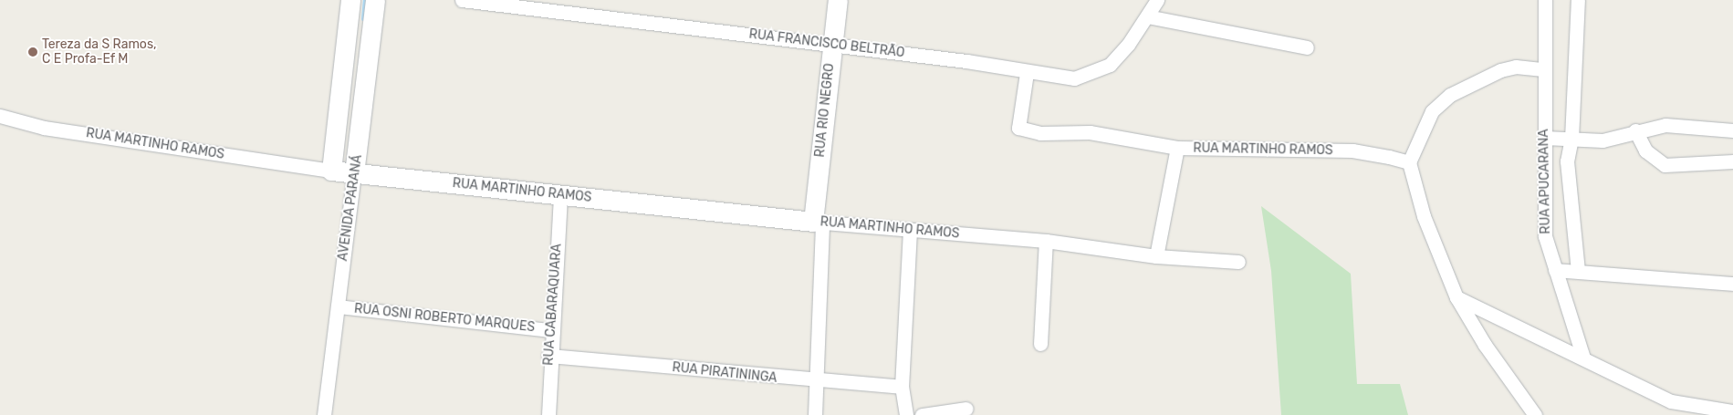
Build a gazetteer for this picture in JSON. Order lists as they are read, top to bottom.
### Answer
{
  "streets": {
    "street": [
      "RUA FRANCISCO BELTRÃO",
      "RUA RIO NEGRO",
      "RUA MARTINHO RAMOS",
      "RUA APUCARANA",
      "AVENIDA PARANÁ",
      "RUA CABARAQUARA",
      "RUA OSNI ROBERTO MARQUES",
      "RUA PIRATININGA"
    ]
  },
  "crossings": [
    ["RUA FRANCISCO BELTRÃO", "RUA RIO NEGRO"],
    ["RUA RIO NEGRO", "RUA MARTINHO RAMOS"],
    ["RUA RIO NEGRO", "RUA PIRATININGA"],
    ["RUA MARTINHO RAMOS", "AVENIDA PARANÁ"],
    ["RUA MARTINHO RAMOS", "RUA CABARAQUARA"],
    ["AVENIDA PARANÁ", "RUA OSNI ROBERTO MARQUES"],
    ["RUA CABARAQUARA", "RUA OSNI ROBERTO MARQUES"],
    ["RUA CABARAQUARA", "RUA PIRATININGA"]
  ],
  "places": ["Tereza da S Ramos, C E Profa-Ef M"]
}
